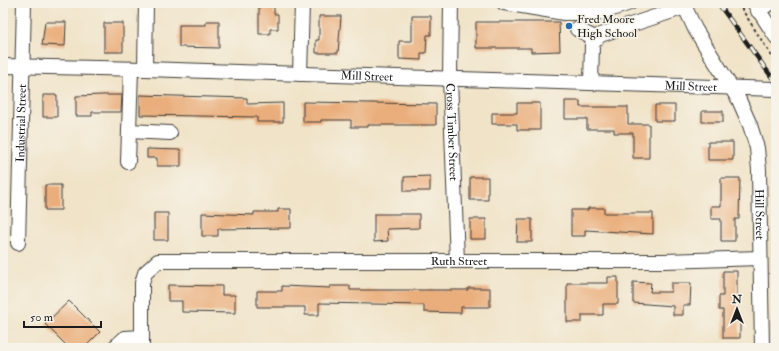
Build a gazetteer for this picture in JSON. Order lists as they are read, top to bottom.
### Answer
{
  "streets": {
    "street": [
      "Mill Street",
      "Industrial Street",
      "Cross Timber Street",
      "Hill Street",
      "Ruth Street"
    ]
  },
  "crossings": [
    ["Mill Street", "Industrial Street"],
    ["Mill Street", "Cross Timber Street"],
    ["Mill Street", "Hill Street"],
    ["Cross Timber Street", "Ruth Street"],
    ["Hill Street", "Ruth Street"]
  ],
  "places": ["Fred Moore High School"],
  "scale_bar": "50 m",
  "north": "top"
}
